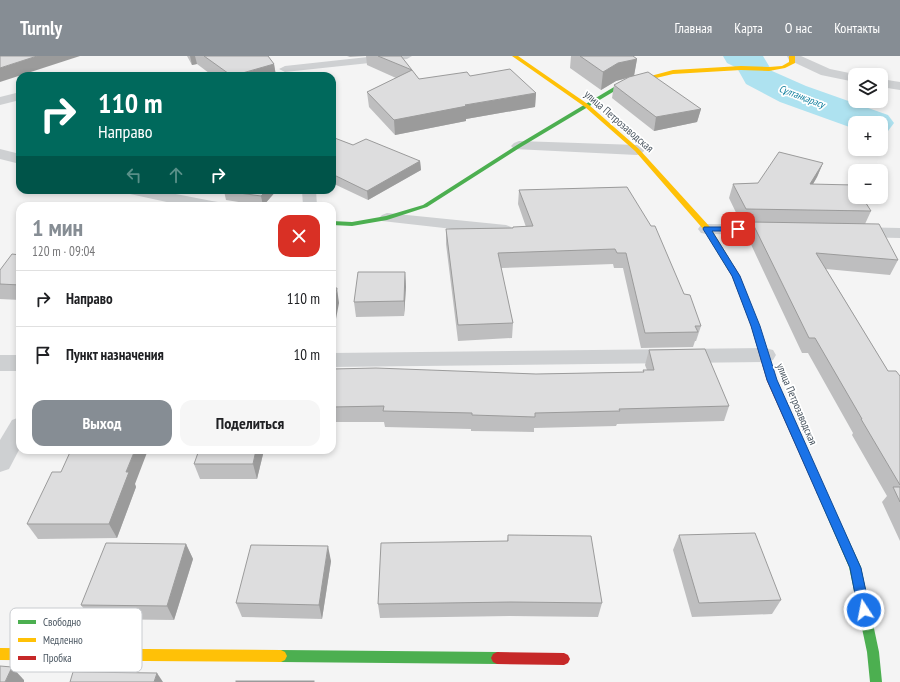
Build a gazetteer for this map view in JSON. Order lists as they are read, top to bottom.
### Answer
{
  "streets": {
    "street": ["улица Петрозаводская"]
  },
  "water": ["Сұлтанқарасу"],
  "legend": ["Свободно", "Медленно", "Пробка"],
  "page": {
    "header": "Turnly",
    "nav": [
      "Главная",
      "Карта",
      "О нас",
      "Контакты"
    ],
    "map_buttons": ["+", "−"],
    "turn": ["110 m", "Направо"],
    "heading": ["1 мин", "120 m · 09:04"],
    "list": [
      {
        "name": "Направо",
        "value": "110 m"
      },
      {
        "name": "Пункт назначения",
        "value": "10 m"
      }
    ],
    "buttons": ["Выход", "Поделиться"]
  }
}
